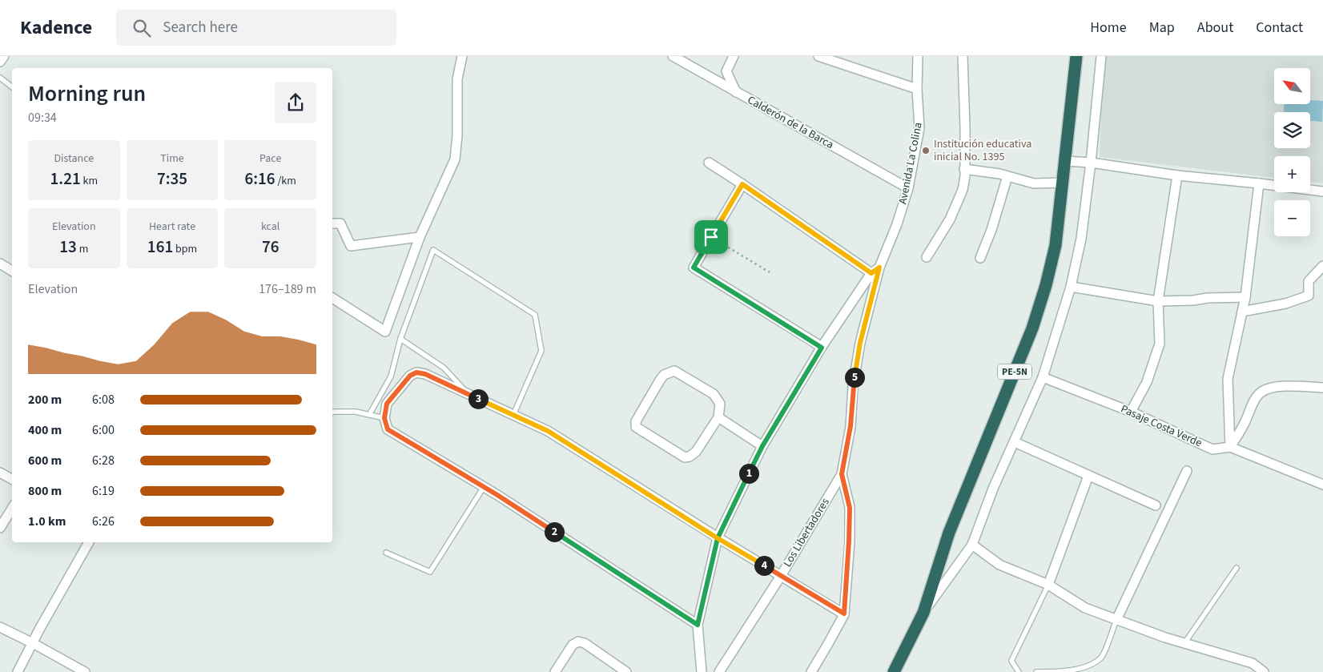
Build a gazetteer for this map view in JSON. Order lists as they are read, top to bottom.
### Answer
{
  "streets": {
    "highway": ["PE-5N"],
    "street": [
      "Calderón de la Barca",
      "Avenida La Colina",
      "Pasaje Costa Verde",
      "Los Libertadores"
    ]
  },
  "crossings": [
    ["Calderón de la Barca", "Avenida La Colina"],
    ["Avenida La Colina", "Los Libertadores"]
  ],
  "places": ["Institución educativa inicial No. 1395"],
  "north": "top left",
  "page": {
    "header": "Kadence",
    "search": "Search here",
    "nav": [
      "Home",
      "Map",
      "About",
      "Contact"
    ],
    "map_buttons": ["+", "−"],
    "heading": ["Morning run", "09:34"],
    "stats": [
      ["Distance", "1.21 km"],
      ["Time", "7:35"],
      ["Pace", "6:16 /km"],
      ["Elevation", "13 m"],
      ["Heart rate", "161 bpm"],
      ["kcal", "76"]
    ],
    "chart": ["Elevation", "176–189 m"],
    "pins": [
      "5",
      "3",
      "1",
      "2",
      "4"
    ],
    "list": [
      {
        "name": "200 m",
        "note": "6:08"
      },
      {
        "name": "400 m",
        "note": "6:00"
      },
      {
        "name": "600 m",
        "note": "6:28"
      },
      {
        "name": "800 m",
        "note": "6:19"
      },
      {
        "name": "1.0 km",
        "note": "6:26"
      }
    ]
  }
}
